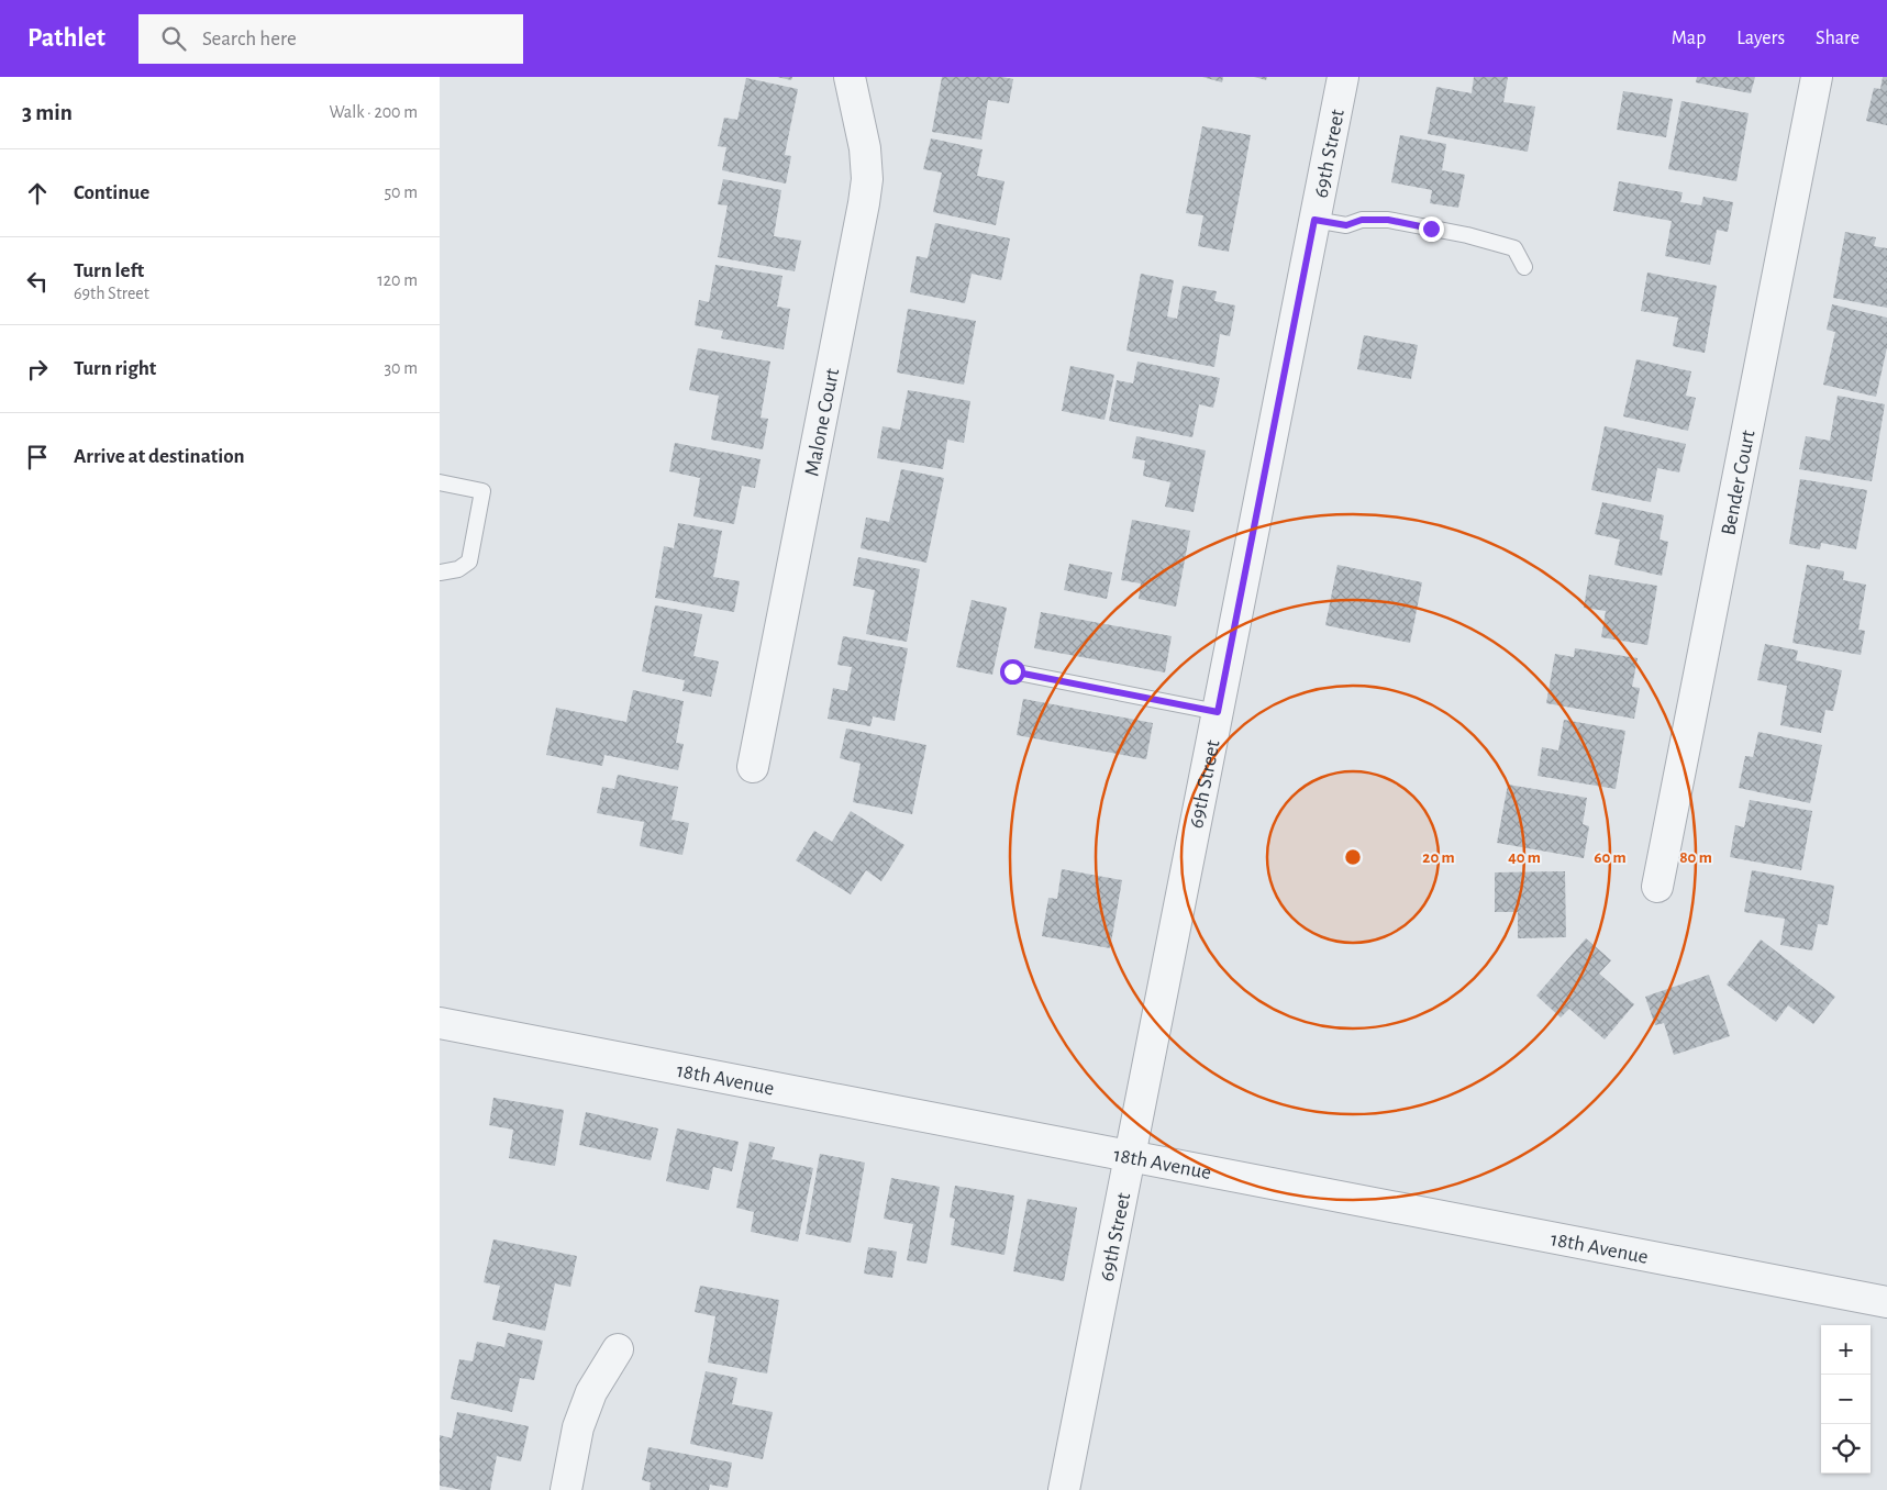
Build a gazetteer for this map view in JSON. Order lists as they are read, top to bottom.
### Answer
{
  "streets": {
    "street": [
      "69th Street",
      "Malone Court",
      "Bender Court",
      "18th Avenue"
    ]
  },
  "crossings": [
    ["69th Street", "18th Avenue"]
  ],
  "page": {
    "header": "Pathlet",
    "search": "Search here",
    "nav": ["Map", "Layers", "Share"],
    "heading": ["3 min", "Walk · 200 m"],
    "list": [
      ["Continue", "50 m"],
      ["Turn left", "69th Street", "120 m"],
      ["Turn right", "30 m"],
      "Arrive at destination"
    ],
    "map_buttons": ["+", "−"]
  },
  "rings": [
    "20 m",
    "40 m",
    "60 m",
    "80 m"
  ]
}
